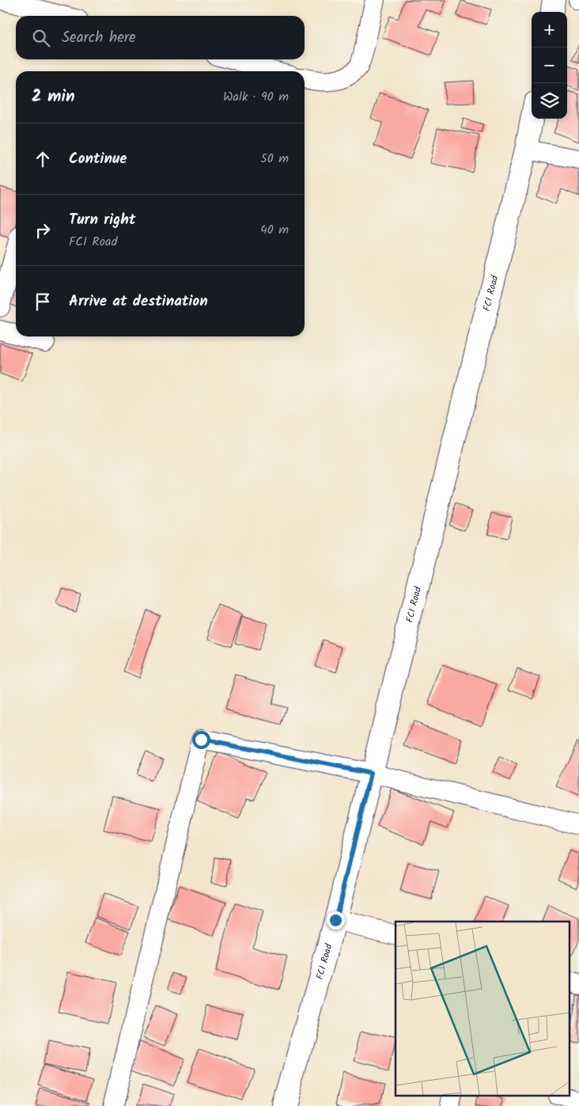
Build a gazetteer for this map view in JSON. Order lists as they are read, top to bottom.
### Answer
{
  "streets": {
    "street": ["FCI Road"]
  },
  "page": {
    "map_buttons": ["+", "−"],
    "search": "Search here",
    "heading": ["2 min", "Walk · 90 m"],
    "list": [
      ["Continue", "50 m"],
      ["Turn right", "FCI Road", "40 m"],
      "Arrive at destination"
    ]
  }
}
